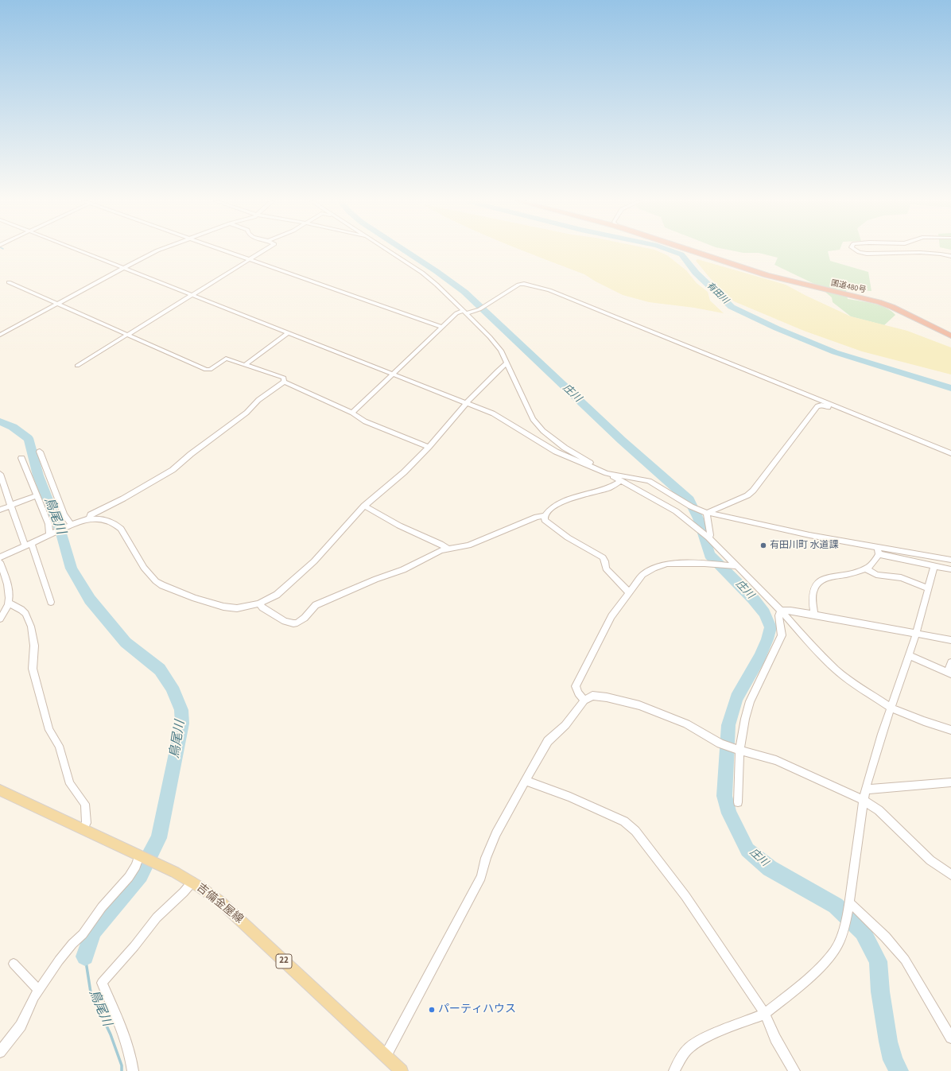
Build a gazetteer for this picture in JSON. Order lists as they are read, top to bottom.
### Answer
{
  "streets": {
    "highway": ["国道480号"],
    "main road": ["吉備金屋線", "22"]
  },
  "water": ["有田川", "庄川", "鳥尾川"],
  "places": ["有田川町 水道課", "パーティハウス"]
}
